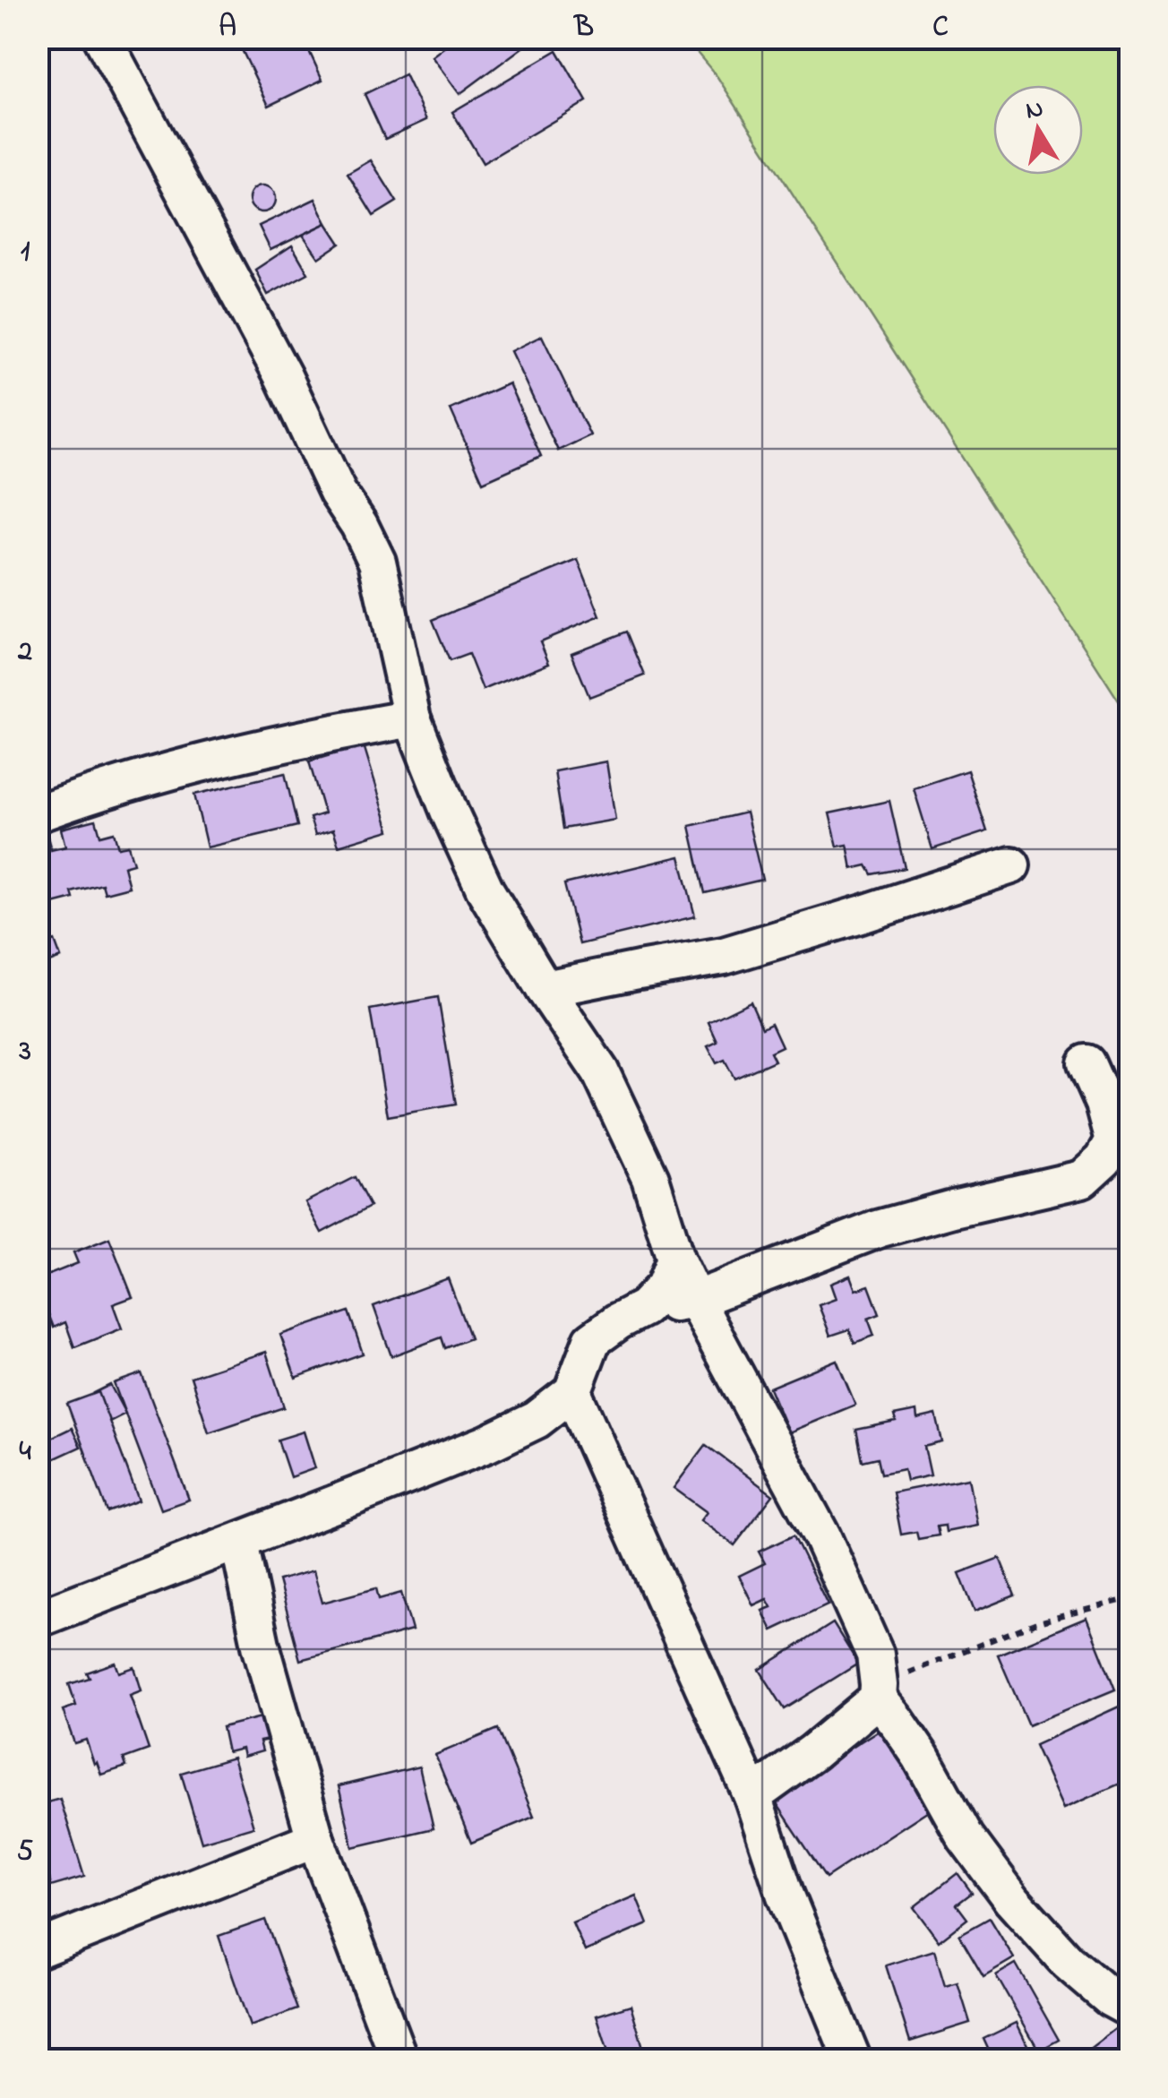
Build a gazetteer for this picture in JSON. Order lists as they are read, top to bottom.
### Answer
{
  "north": "top",
  "grid": {
    "columns": ["A", "B", "C"],
    "rows": [
      "1",
      "2",
      "3",
      "4",
      "5"
    ]
  }
}
